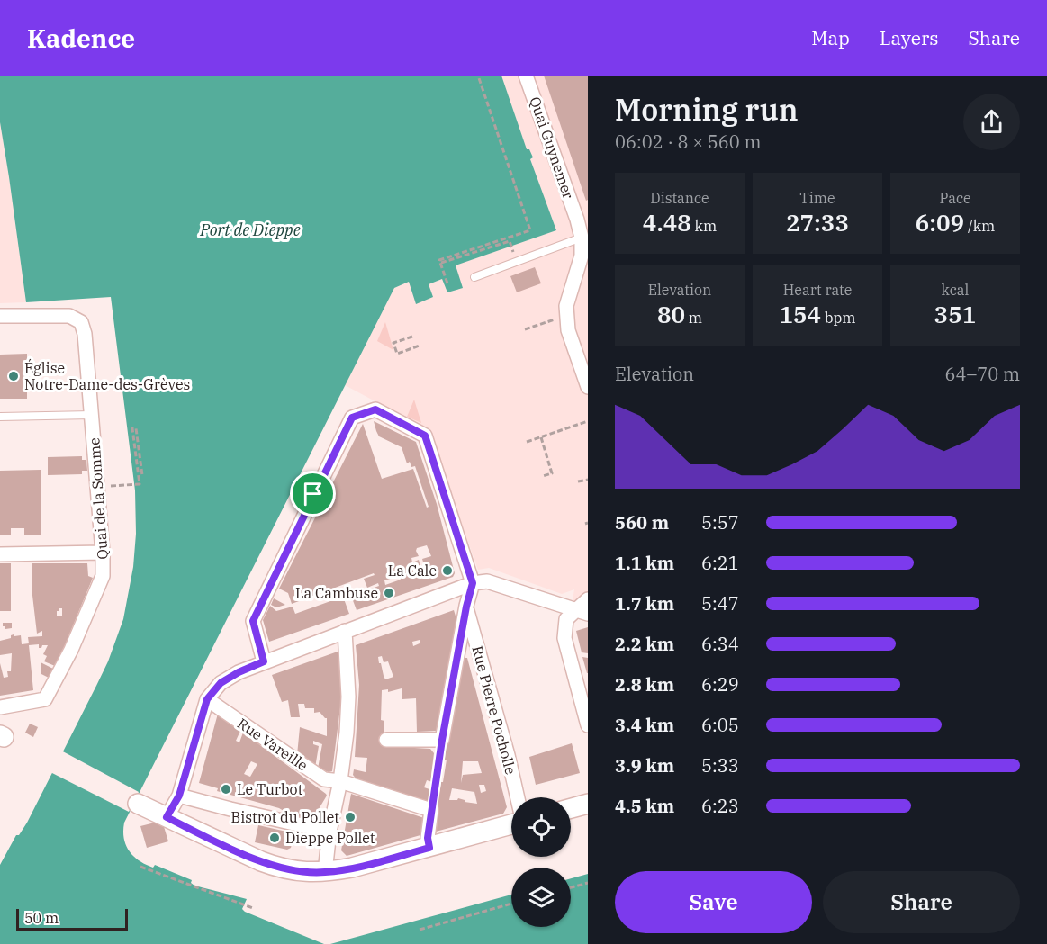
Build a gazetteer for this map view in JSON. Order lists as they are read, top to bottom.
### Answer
{
  "streets": {
    "street": [
      "Quai Guynemer",
      "Quai de la Somme",
      "Rue Pierre Pocholle",
      "Rue Vareille"
    ]
  },
  "water": ["Port de Dieppe"],
  "places": [
    "Église Notre-Dame-des-Grèves",
    "La Cale",
    "La Cambuse",
    "Le Turbot",
    "Bistrot du Pollet",
    "Dieppe Pollet"
  ],
  "scale_bar": "50 m",
  "page": {
    "header": "Kadence",
    "nav": ["Map", "Layers", "Share"],
    "heading": ["Morning run", "06:02 · 8 × 560 m"],
    "stats": [
      ["Distance", "4.48 km"],
      ["Time", "27:33"],
      ["Pace", "6:09 /km"],
      ["Elevation", "80 m"],
      ["Heart rate", "154 bpm"],
      ["kcal", "351"]
    ],
    "chart": ["Elevation", "64–70 m"],
    "list": [
      {
        "name": "560 m",
        "note": "5:57"
      },
      {
        "name": "1.1 km",
        "note": "6:21"
      },
      {
        "name": "1.7 km",
        "note": "5:47"
      },
      {
        "name": "2.2 km",
        "note": "6:34"
      },
      {
        "name": "2.8 km",
        "note": "6:29"
      },
      {
        "name": "3.4 km",
        "note": "6:05"
      },
      {
        "name": "3.9 km",
        "note": "5:33"
      },
      {
        "name": "4.5 km",
        "note": "6:23"
      }
    ],
    "buttons": ["Save", "Share"],
    "scale": "50 m"
  }
}
